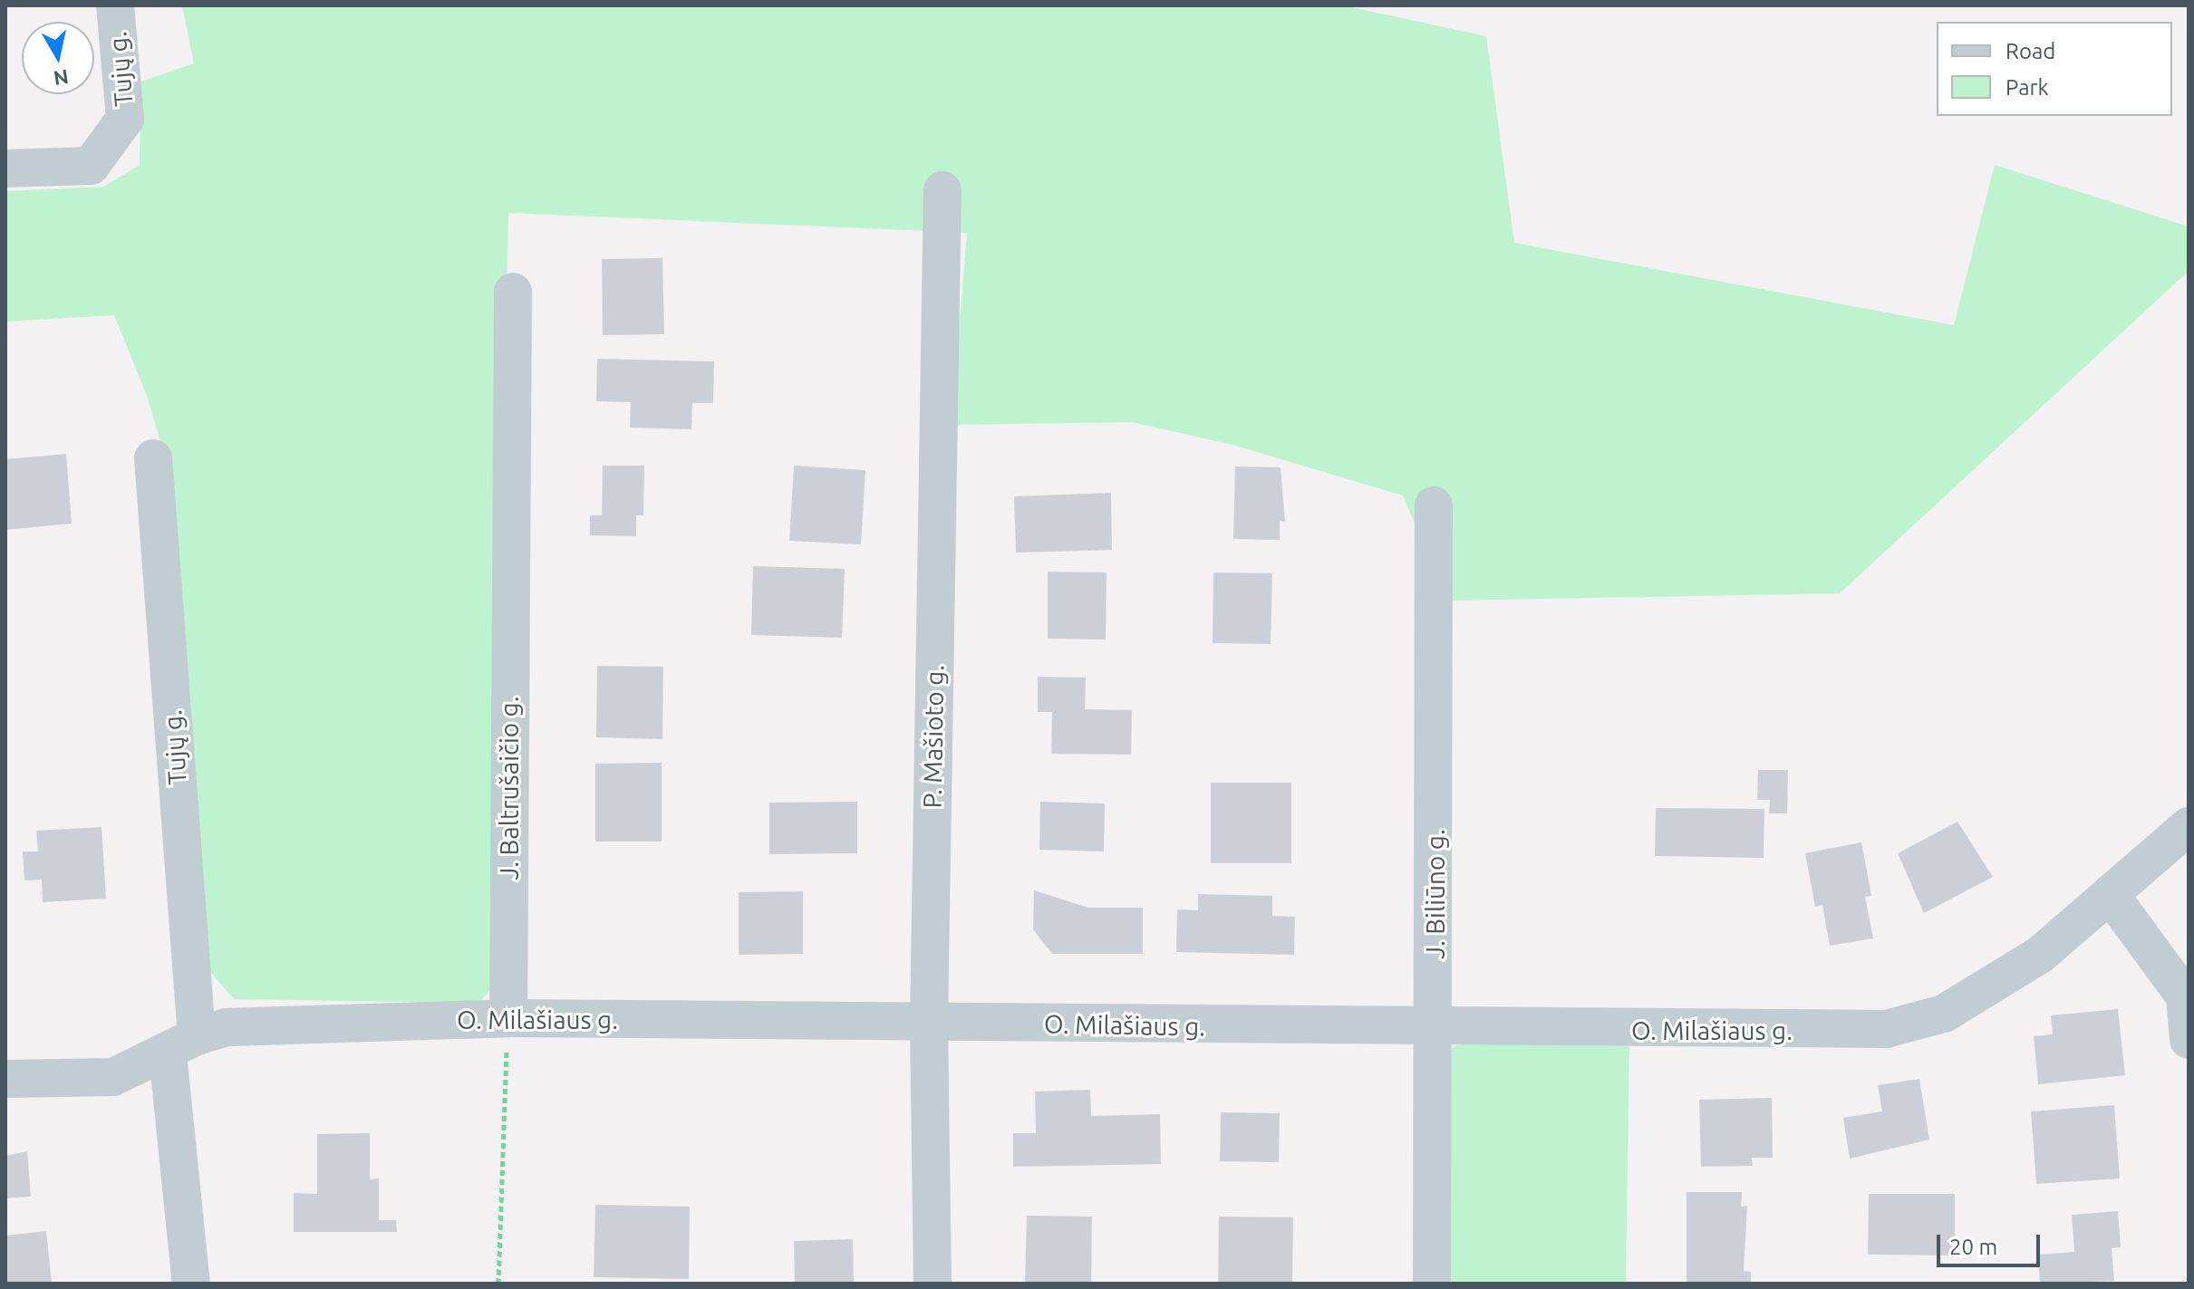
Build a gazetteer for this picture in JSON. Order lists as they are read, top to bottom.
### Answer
{
  "streets": {
    "street": [
      "Tujų g.",
      "P. Mašioto g.",
      "J. Baltrušaičio g.",
      "J. Biliūno g.",
      "O. Milašiaus g."
    ]
  },
  "crossings": [
    ["Tujų g.", "O. Milašiaus g."],
    ["P. Mašioto g.", "O. Milašiaus g."],
    ["J. Baltrušaičio g.", "O. Milašiaus g."],
    ["J. Biliūno g.", "O. Milašiaus g."]
  ],
  "legend": ["Road", "Park"],
  "scale_bar": "20 m",
  "north": "bottom"
}
